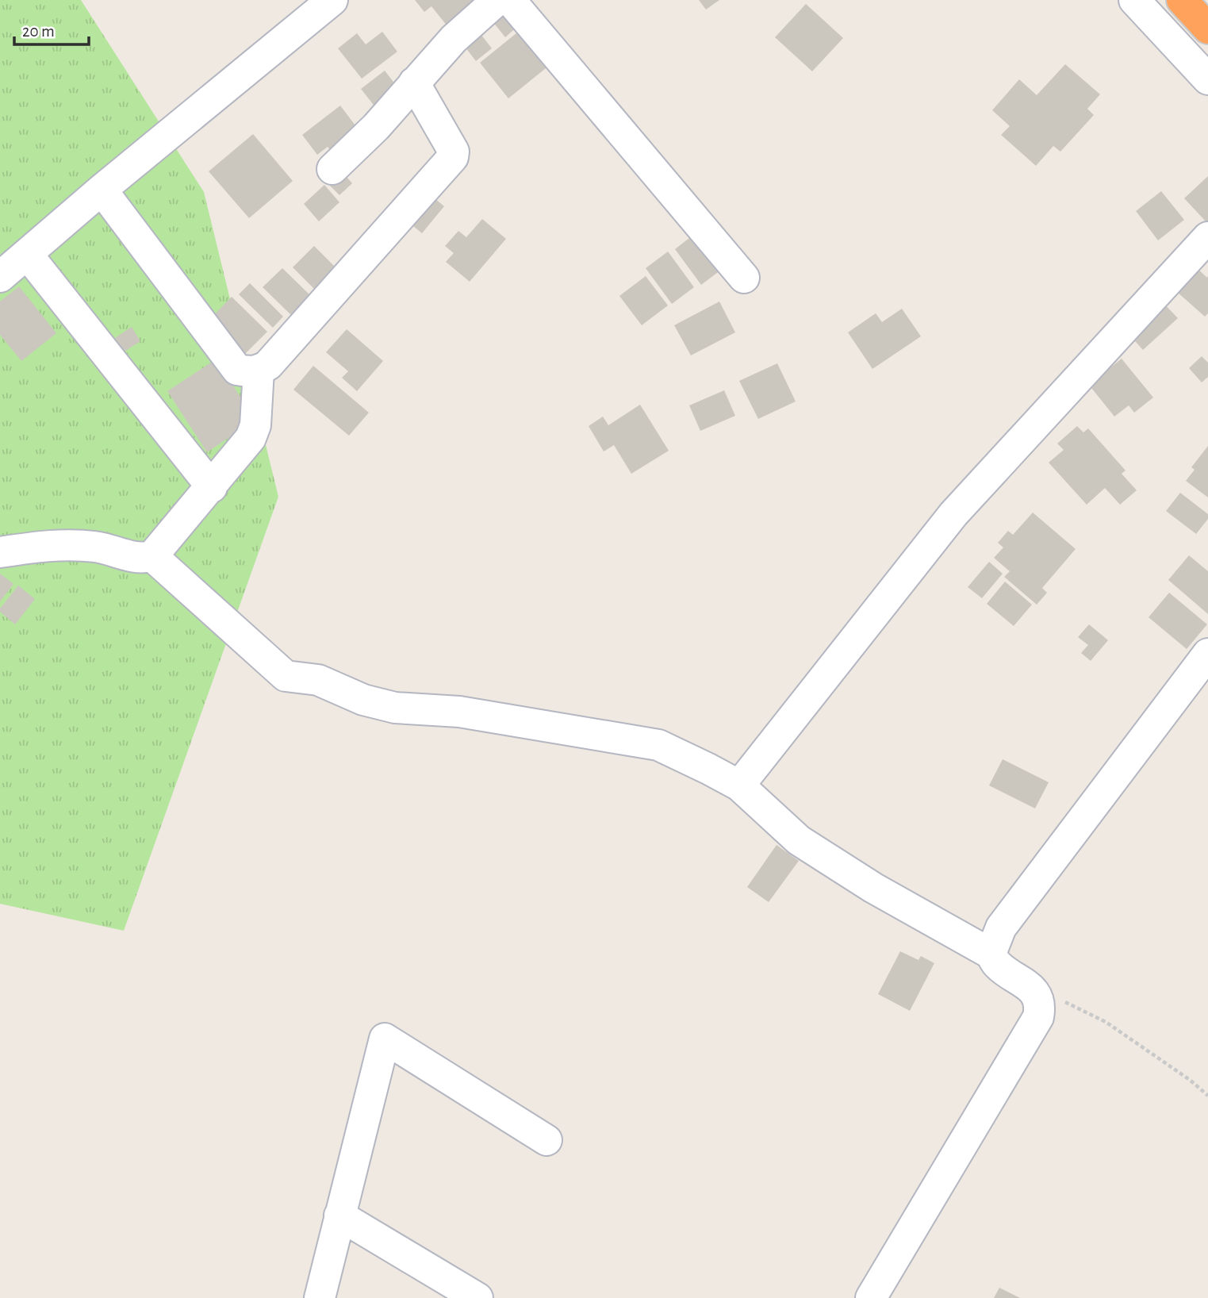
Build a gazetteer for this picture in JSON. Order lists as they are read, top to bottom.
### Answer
{
  "scale_bar": "20 m"
}
